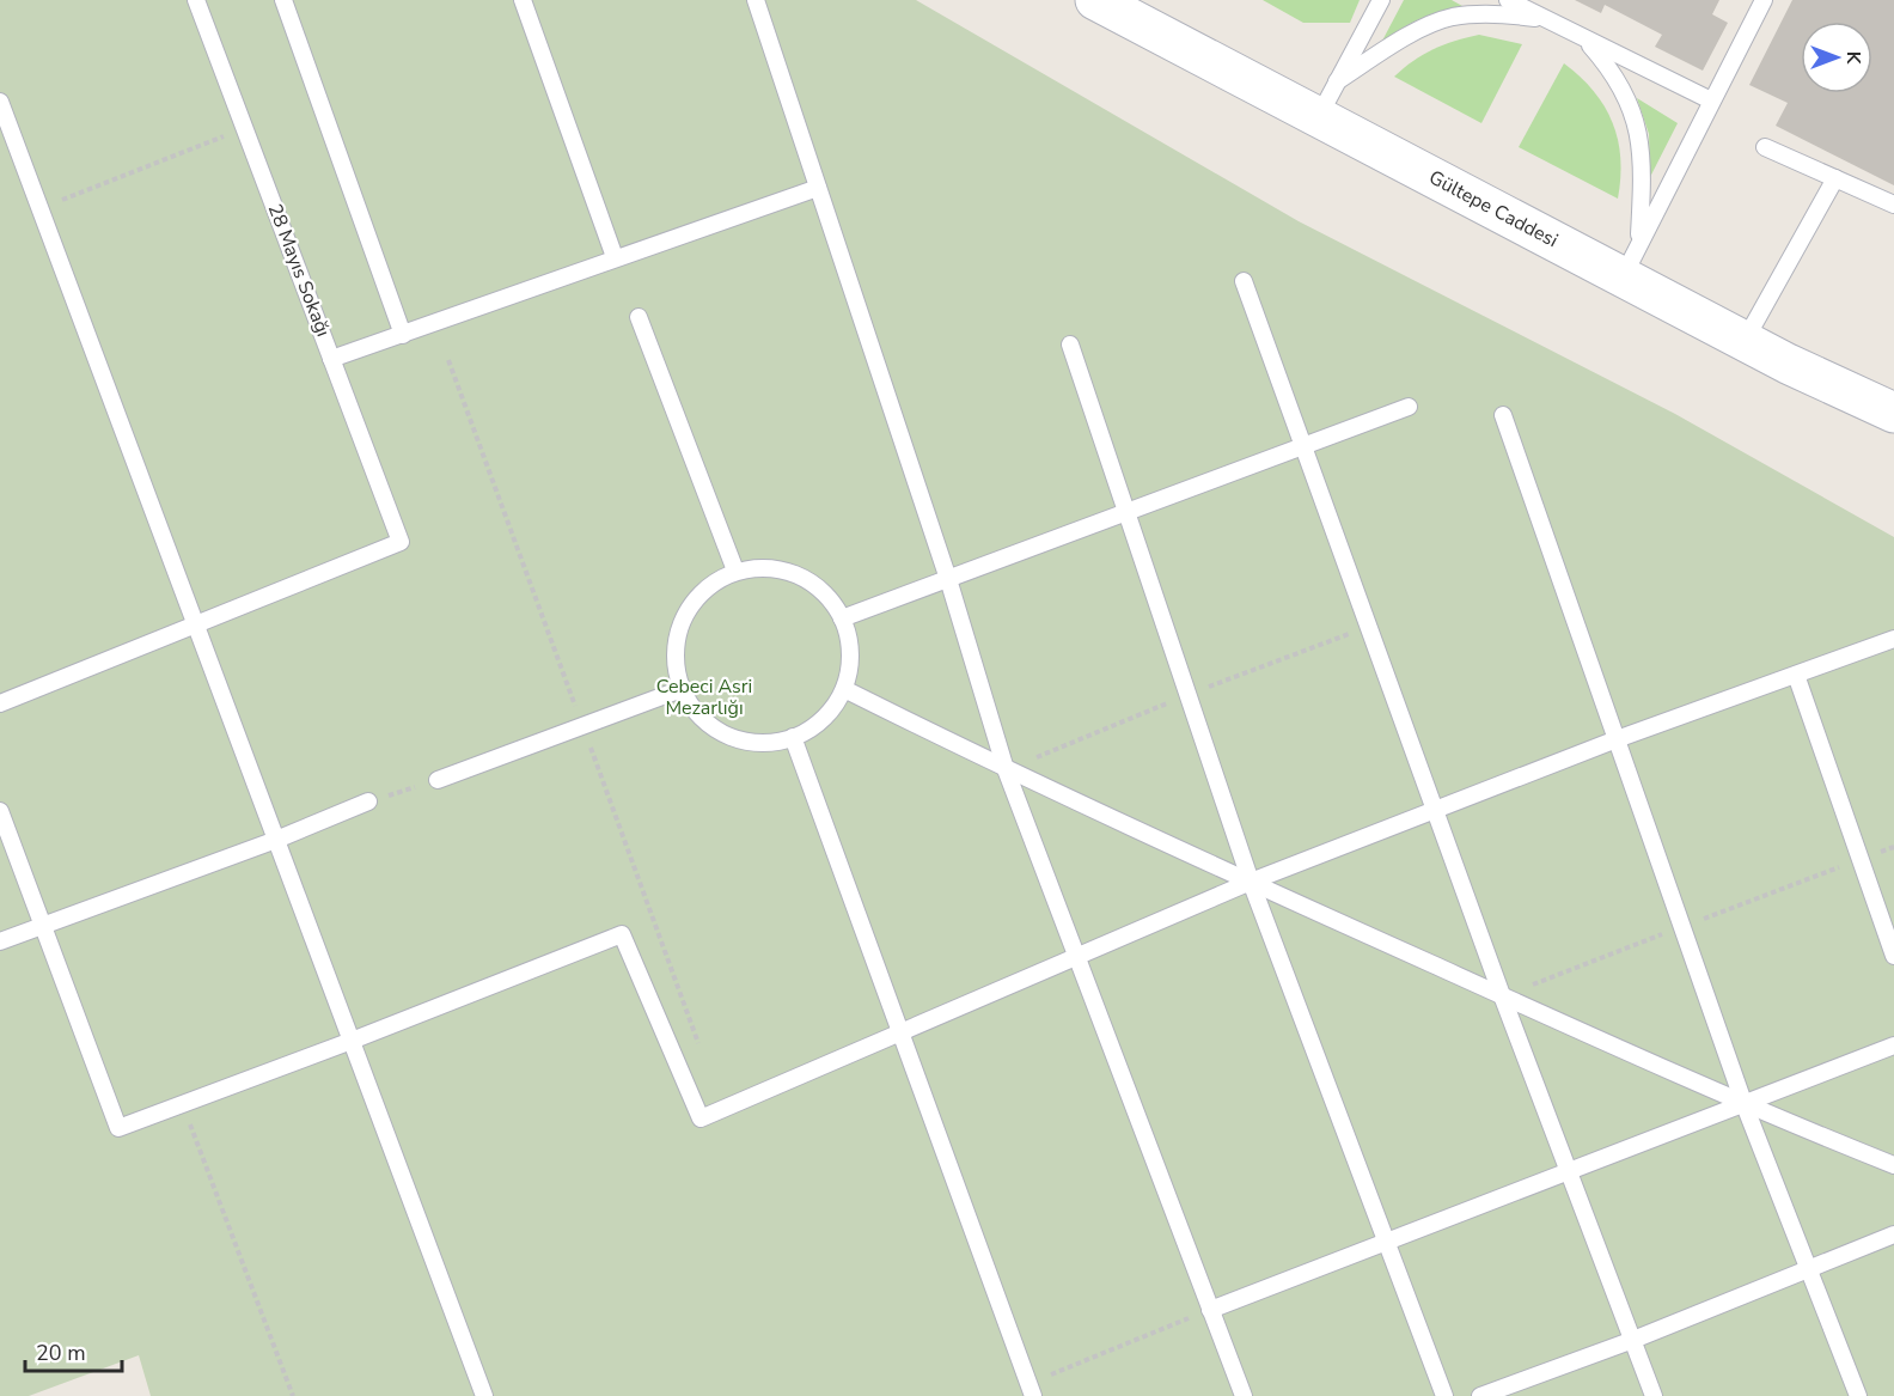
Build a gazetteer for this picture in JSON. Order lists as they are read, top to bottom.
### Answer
{
  "streets": {
    "main road": ["Gültepe Caddesi"],
    "lane": ["28 Mayıs Sokağı"]
  },
  "parks": ["Cebeci Asri Mezarlığı"],
  "scale_bar": "20 m",
  "north": "right"
}
